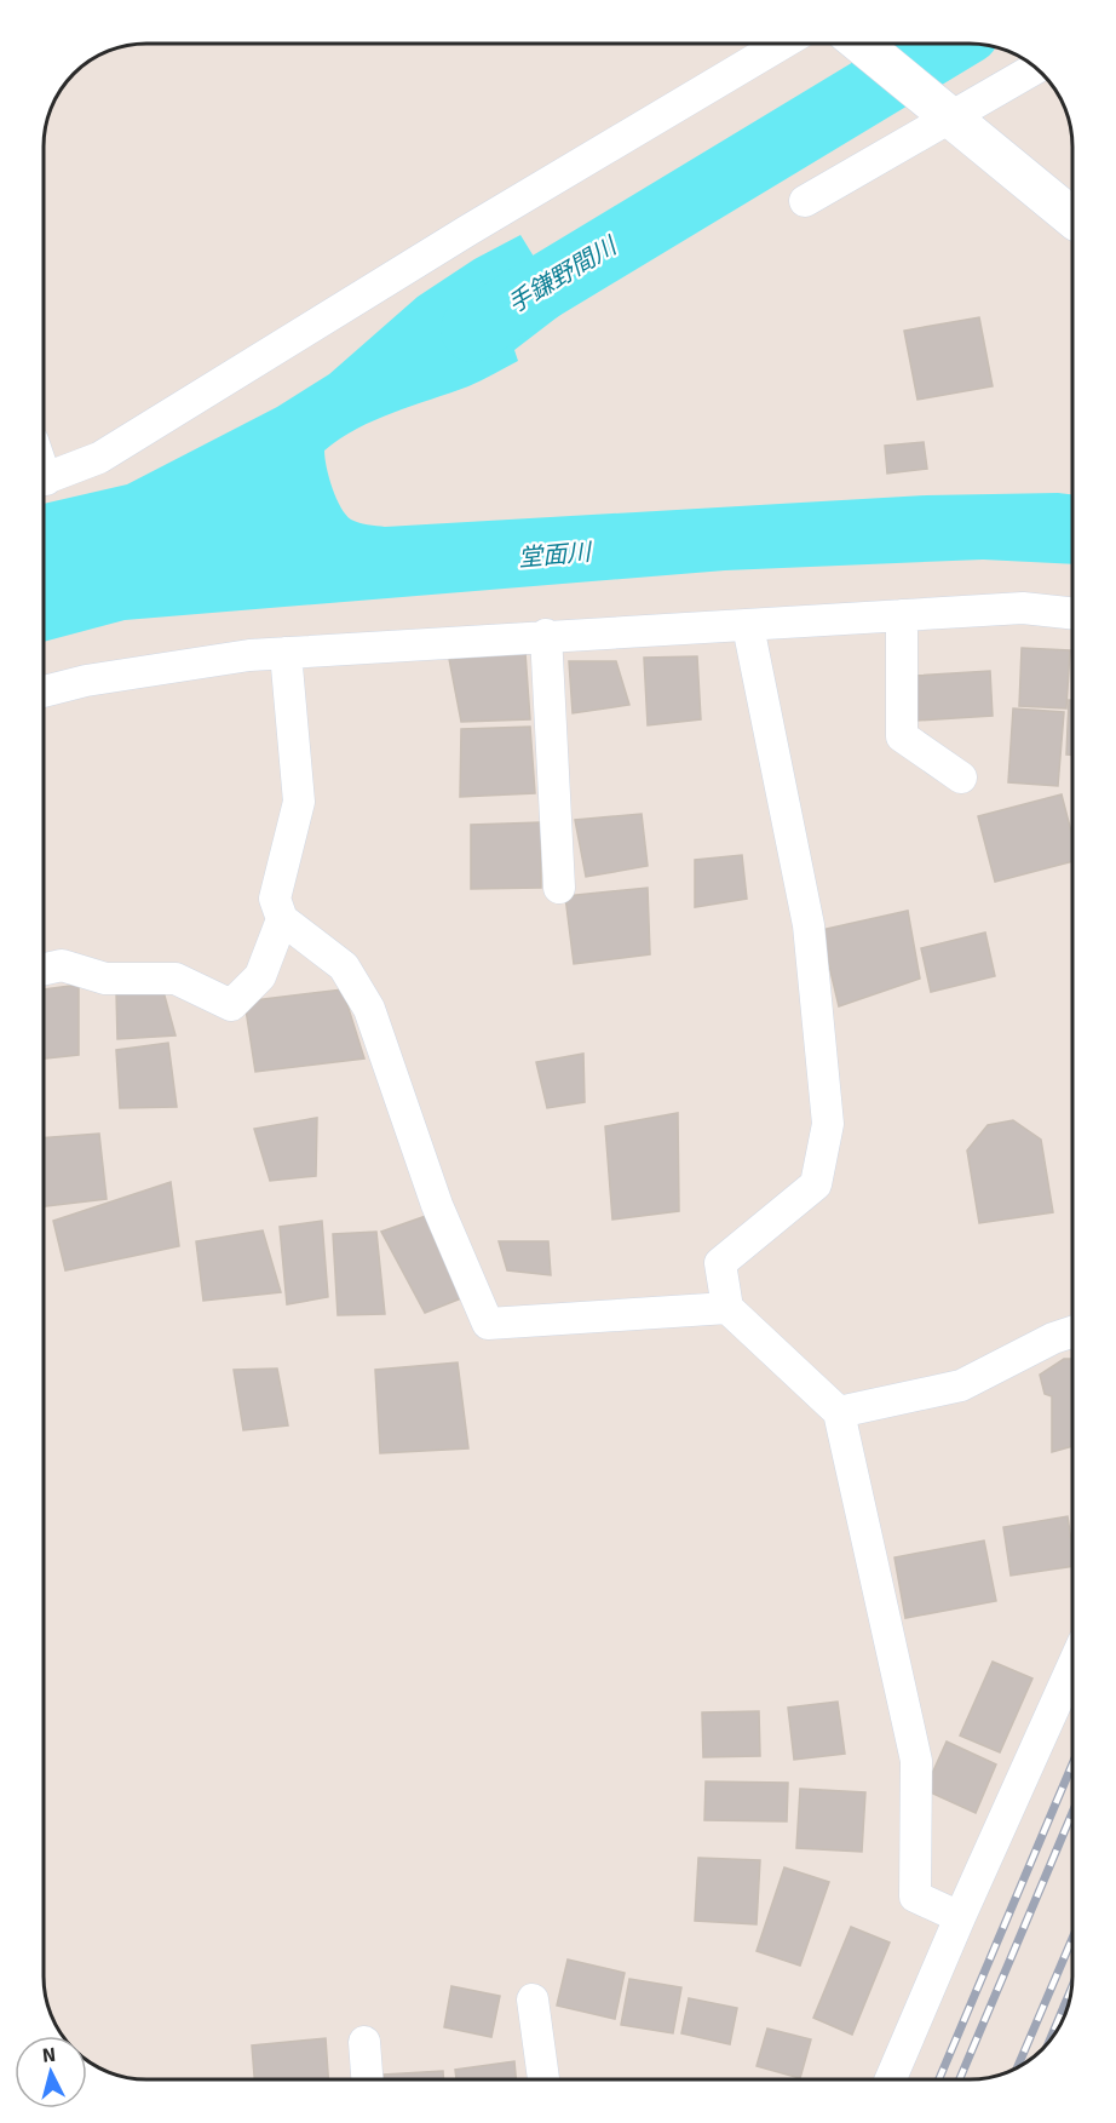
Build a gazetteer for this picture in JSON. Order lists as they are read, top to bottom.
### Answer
{
  "water": ["手鎌野間川", "堂面川"],
  "north": "top"
}
